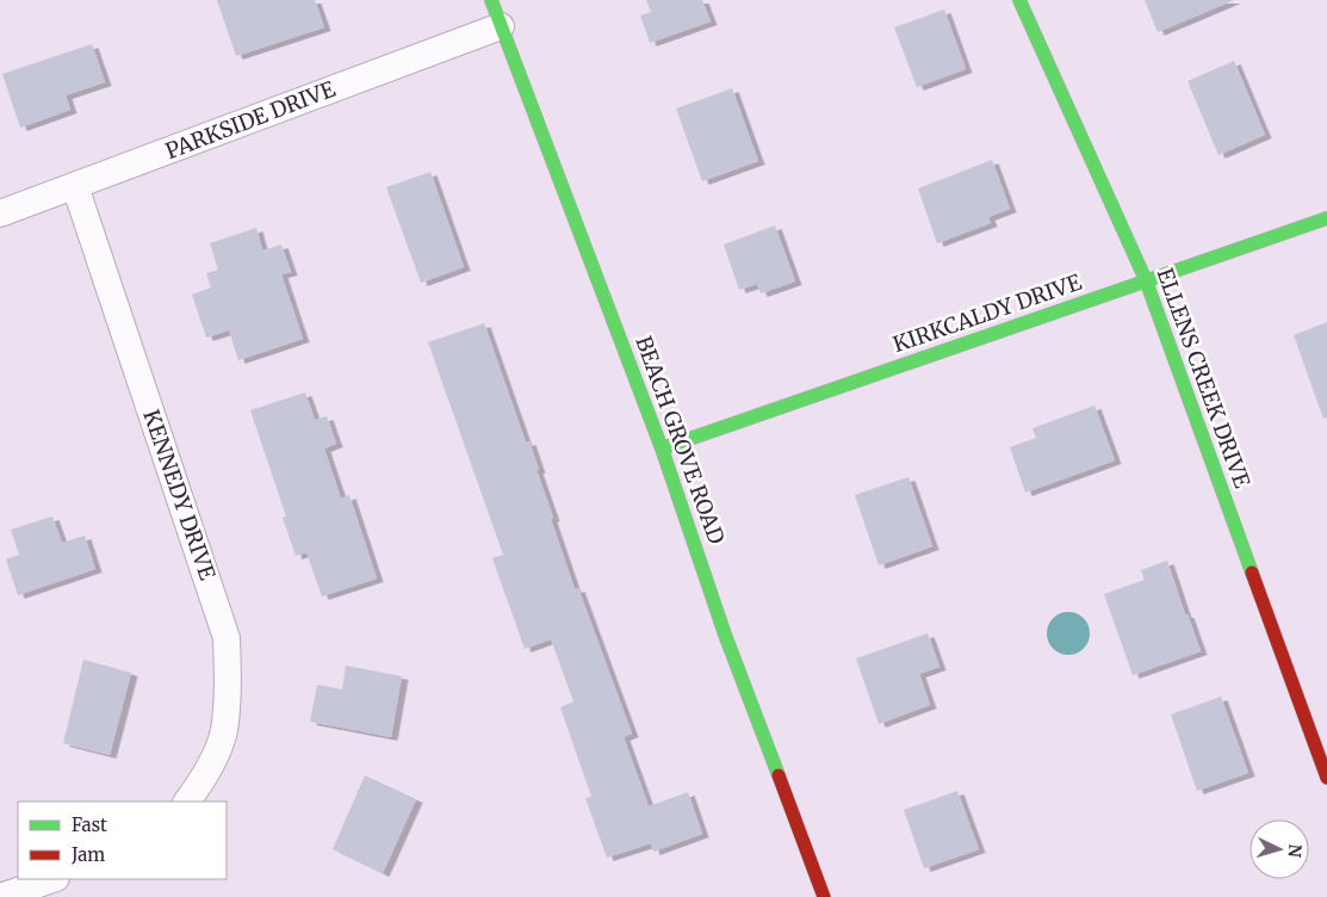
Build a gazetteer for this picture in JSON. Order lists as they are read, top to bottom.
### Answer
{
  "streets": {
    "street": [
      "PARKSIDE DRIVE",
      "KIRKCALDY DRIVE",
      "ELLENS CREEK DRIVE",
      "BEACH GROVE ROAD",
      "KENNEDY DRIVE"
    ]
  },
  "crossings": [
    ["PARKSIDE DRIVE", "BEACH GROVE ROAD"],
    ["PARKSIDE DRIVE", "KENNEDY DRIVE"],
    ["KIRKCALDY DRIVE", "ELLENS CREEK DRIVE"],
    ["KIRKCALDY DRIVE", "BEACH GROVE ROAD"]
  ],
  "legend": ["Fast", "Jam"],
  "north": "right"
}
